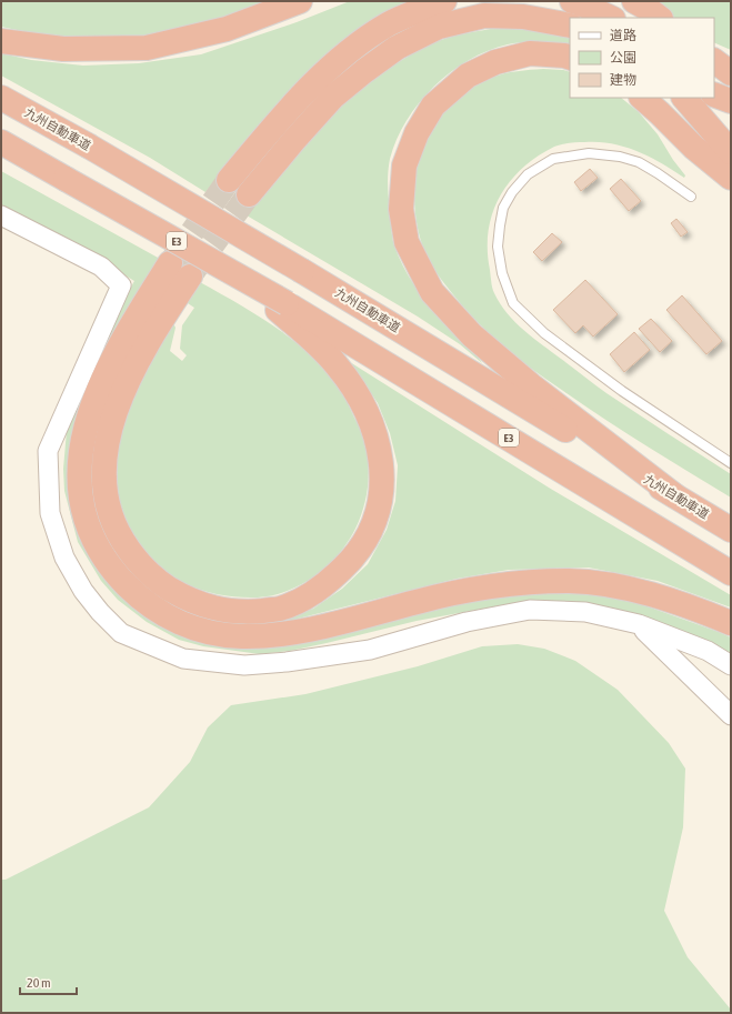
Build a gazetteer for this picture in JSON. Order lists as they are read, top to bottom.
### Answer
{
  "streets": {
    "highway": ["九州自動車道", "E3"]
  },
  "legend": ["道路", "公園", "建物"],
  "scale_bar": "20 m"
}
